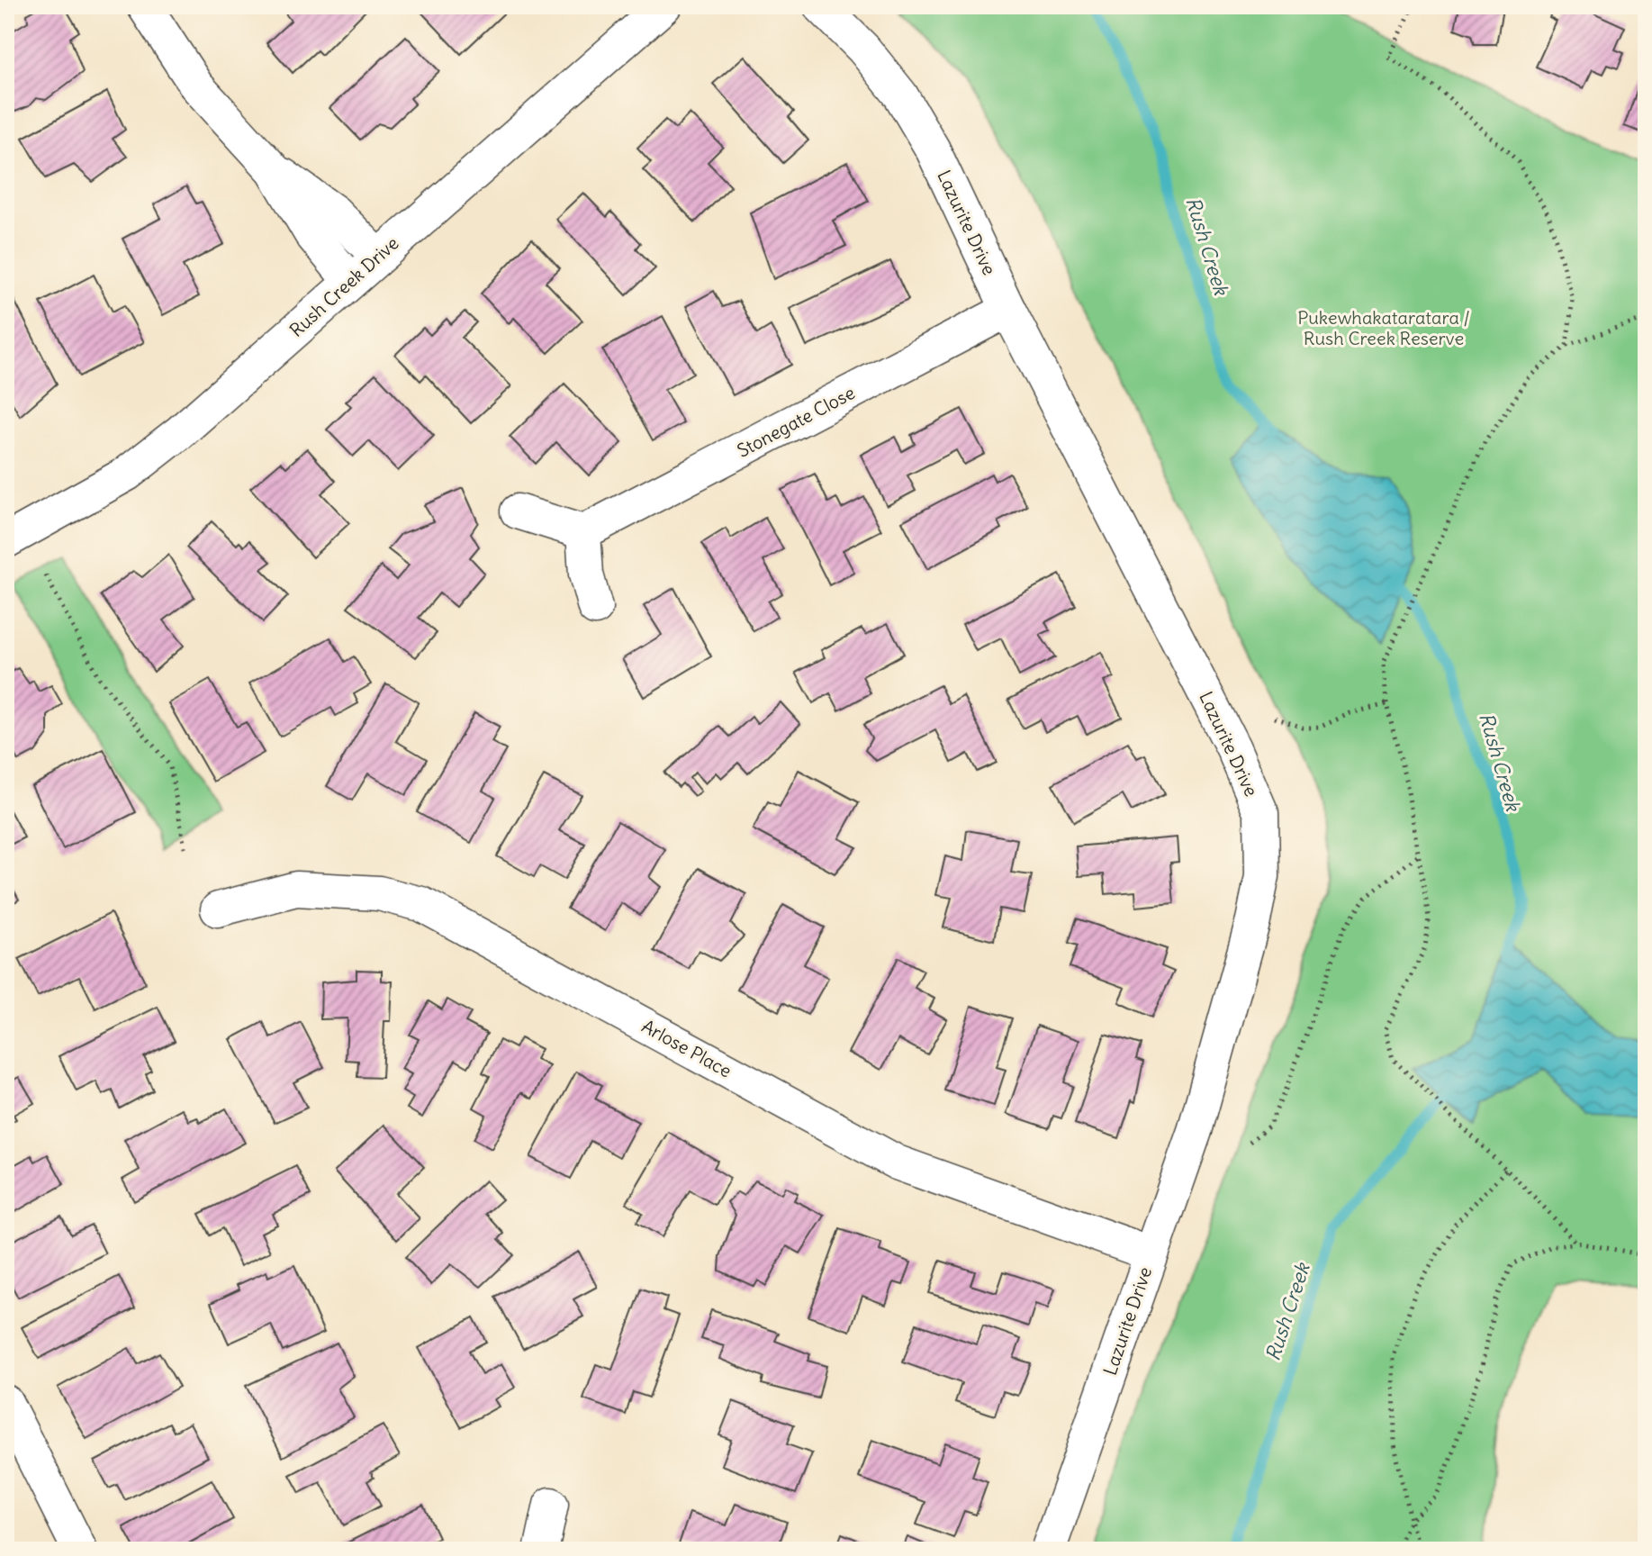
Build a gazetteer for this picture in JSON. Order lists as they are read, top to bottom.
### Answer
{
  "streets": {
    "street": [
      "Lazurite Drive",
      "Rush Creek Drive",
      "Stonegate Close",
      "Arlose Place"
    ]
  },
  "crossings": [
    ["Lazurite Drive", "Stonegate Close"],
    ["Lazurite Drive", "Arlose Place"]
  ],
  "water": ["Rush Creek"],
  "parks": ["Pukewhakataratara / Rush Creek Reserve"]
}
